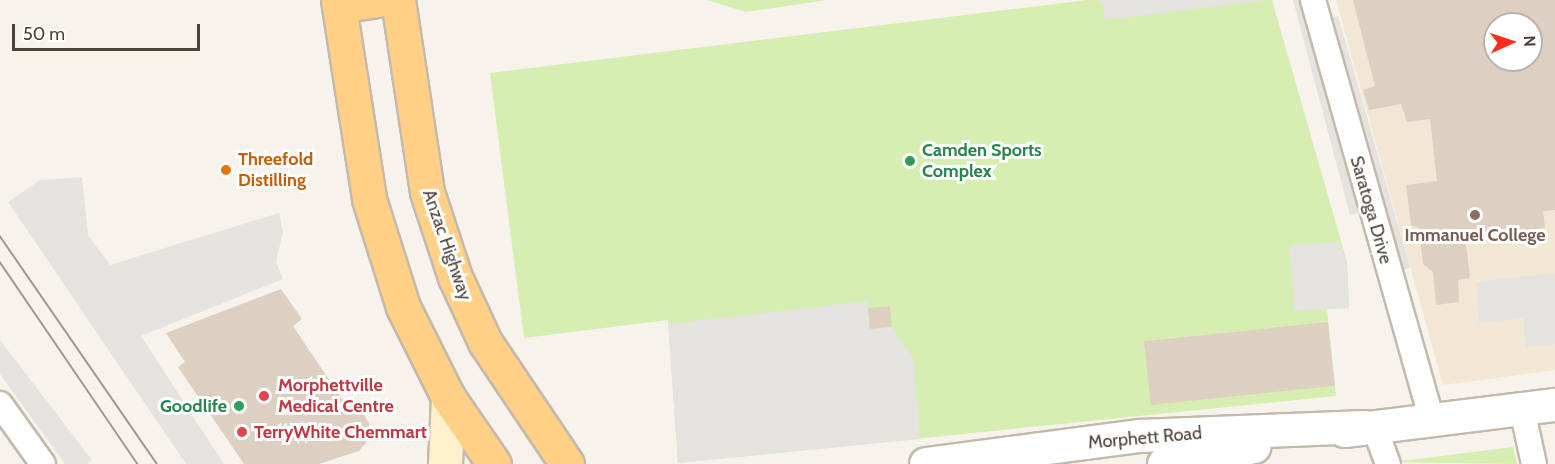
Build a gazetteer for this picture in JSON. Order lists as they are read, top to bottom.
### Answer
{
  "streets": {
    "highway": ["Anzac Highway"],
    "street": ["Saratoga Drive", "Morphett Road"]
  },
  "crossings": [
    ["Saratoga Drive", "Morphett Road"]
  ],
  "places": [
    "Camden Sports Complex",
    "Threefold Distilling",
    "Immanuel College",
    "Morphettville Medical Centre",
    "Goodlife",
    "TerryWhite Chemmart"
  ],
  "scale_bar": "50 m",
  "north": "right"
}
